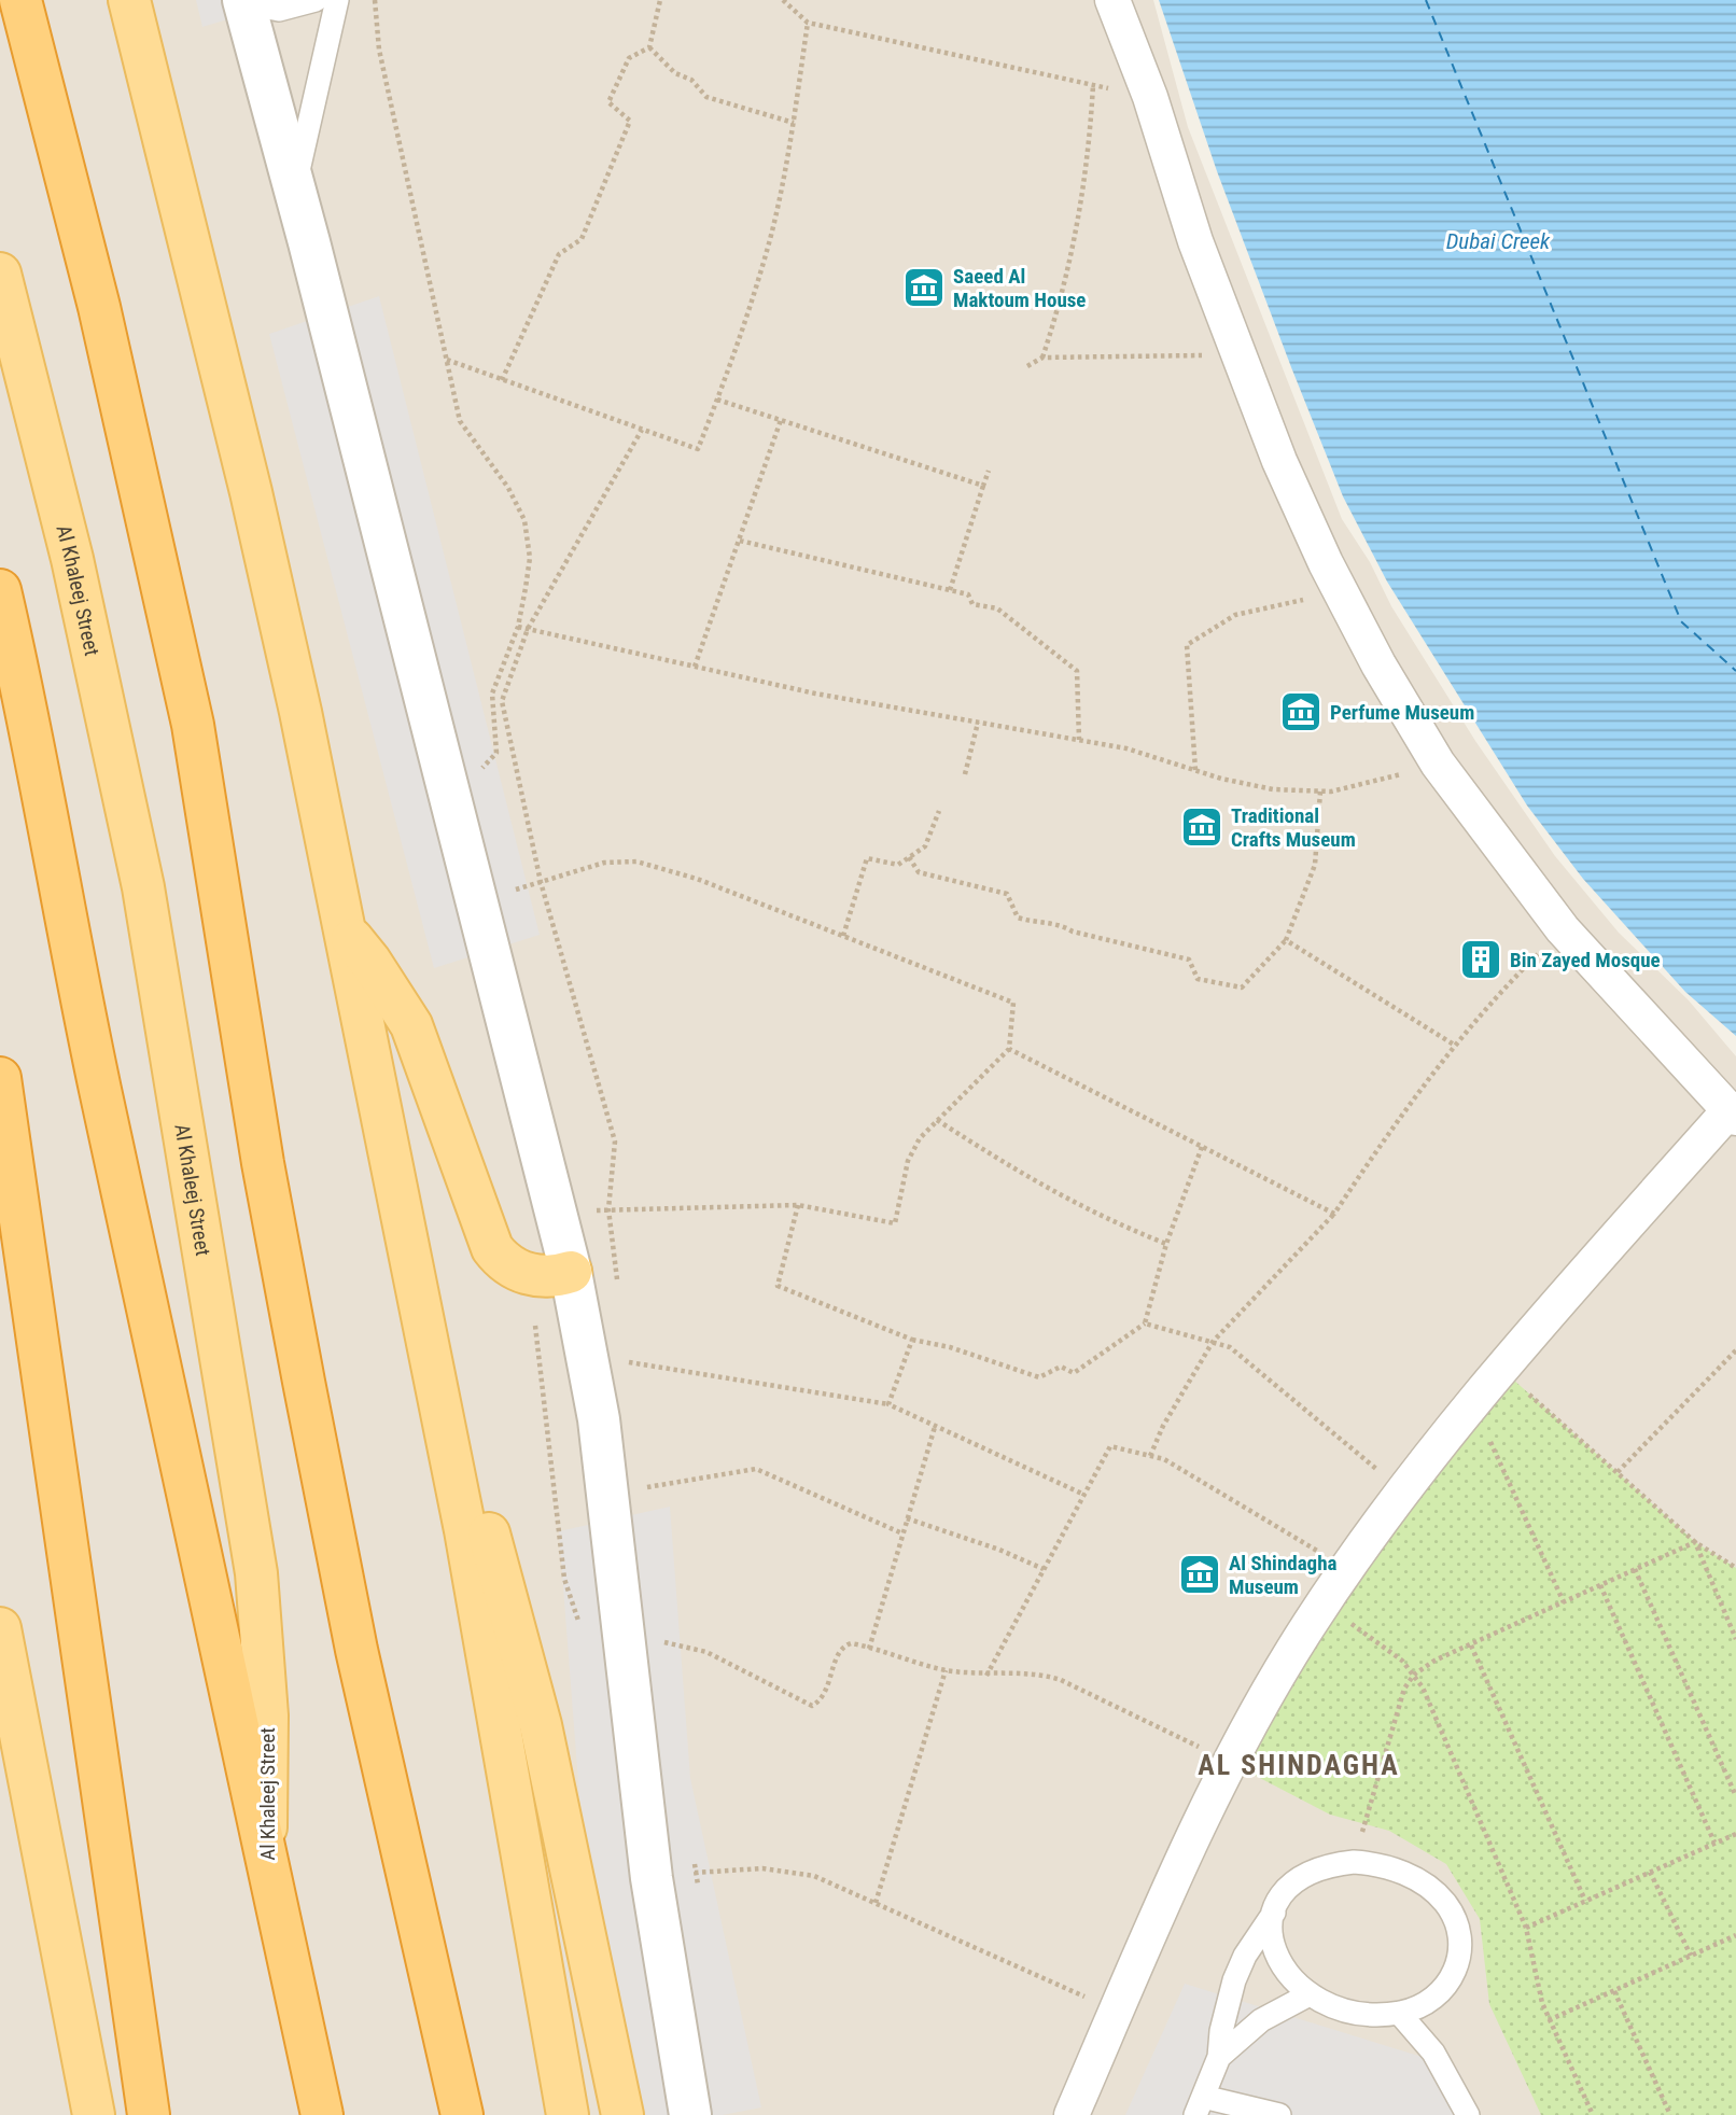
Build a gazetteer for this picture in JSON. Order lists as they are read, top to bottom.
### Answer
{
  "streets": {
    "highway": ["Al Khaleej Street"]
  },
  "districts": ["AL SHINDAGHA"],
  "water": ["Dubai Creek"],
  "places": {
    "museum": [
      "Saeed Al Maktoum House",
      "Perfume Museum",
      "Traditional Crafts Museum",
      "Al Shindagha Museum"
    ],
    "building": ["Bin Zayed Mosque"]
  }
}
